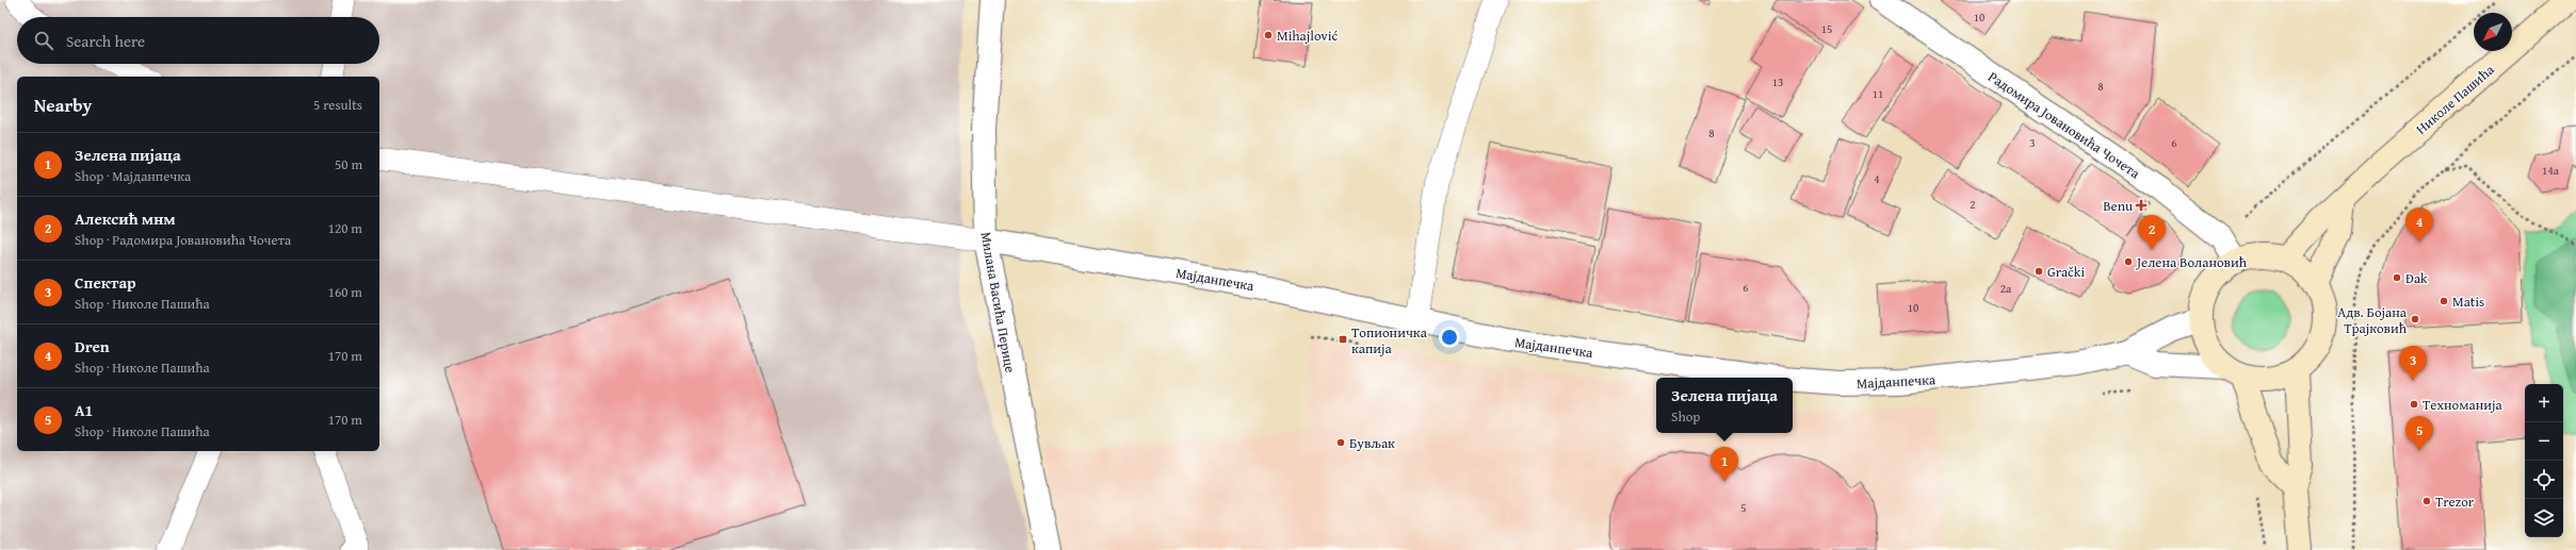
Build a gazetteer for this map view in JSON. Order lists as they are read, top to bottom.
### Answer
{
  "streets": {
    "street": [
      "Николе Пашића",
      "Радомира Јовановића Чочета",
      "Мајданпечка",
      "Милана Васића Перице"
    ]
  },
  "crossings": [
    ["Николе Пашића", "Радомира Јовановића Чочета"],
    ["Николе Пашића", "Мајданпечка"],
    ["Радомира Јовановића Чочета", "Мајданпечка"],
    ["Мајданпечка", "Милана Васића Перице"]
  ],
  "places": {
    "other": [
      "Mihajlović",
      "Јелена Волановић",
      "Grački",
      "Đak",
      "Matis",
      "Адв. Бојана Трајковић",
      "Техноманија",
      "Бувљак",
      "Trezor"
    ],
    "health": ["Benu"],
    "transit": ["Топионичка капија"]
  },
  "house_numbers": [
    "10",
    "15",
    "13",
    "8",
    "11",
    "8",
    "3",
    "6",
    "14a",
    "4",
    "2",
    "6",
    "2a",
    "10",
    "5"
  ],
  "north": "bottom left",
  "page": {
    "search": "Search here",
    "heading": ["Nearby", "5 results"],
    "list": [
      {
        "mark": "1",
        "name": "Зелена пијаца",
        "note": "Shop · Мајданпечка",
        "value": "50 m"
      },
      {
        "mark": "2",
        "name": "Алексић мнм",
        "note": "Shop · Радомира Јовановића Чочета",
        "value": "120 m"
      },
      {
        "mark": "3",
        "name": "Спектар",
        "note": "Shop · Николе Пашића",
        "value": "160 m"
      },
      {
        "mark": "4",
        "name": "Dren",
        "note": "Shop · Николе Пашића",
        "value": "170 m"
      },
      {
        "mark": "5",
        "name": "A1",
        "note": "Shop · Николе Пашића",
        "value": "170 m"
      }
    ],
    "pins": [
      "4",
      "2",
      "3",
      "5",
      "1"
    ],
    "popup": ["Зелена пијаца", "Shop"],
    "map_buttons": ["+", "−"]
  }
}
